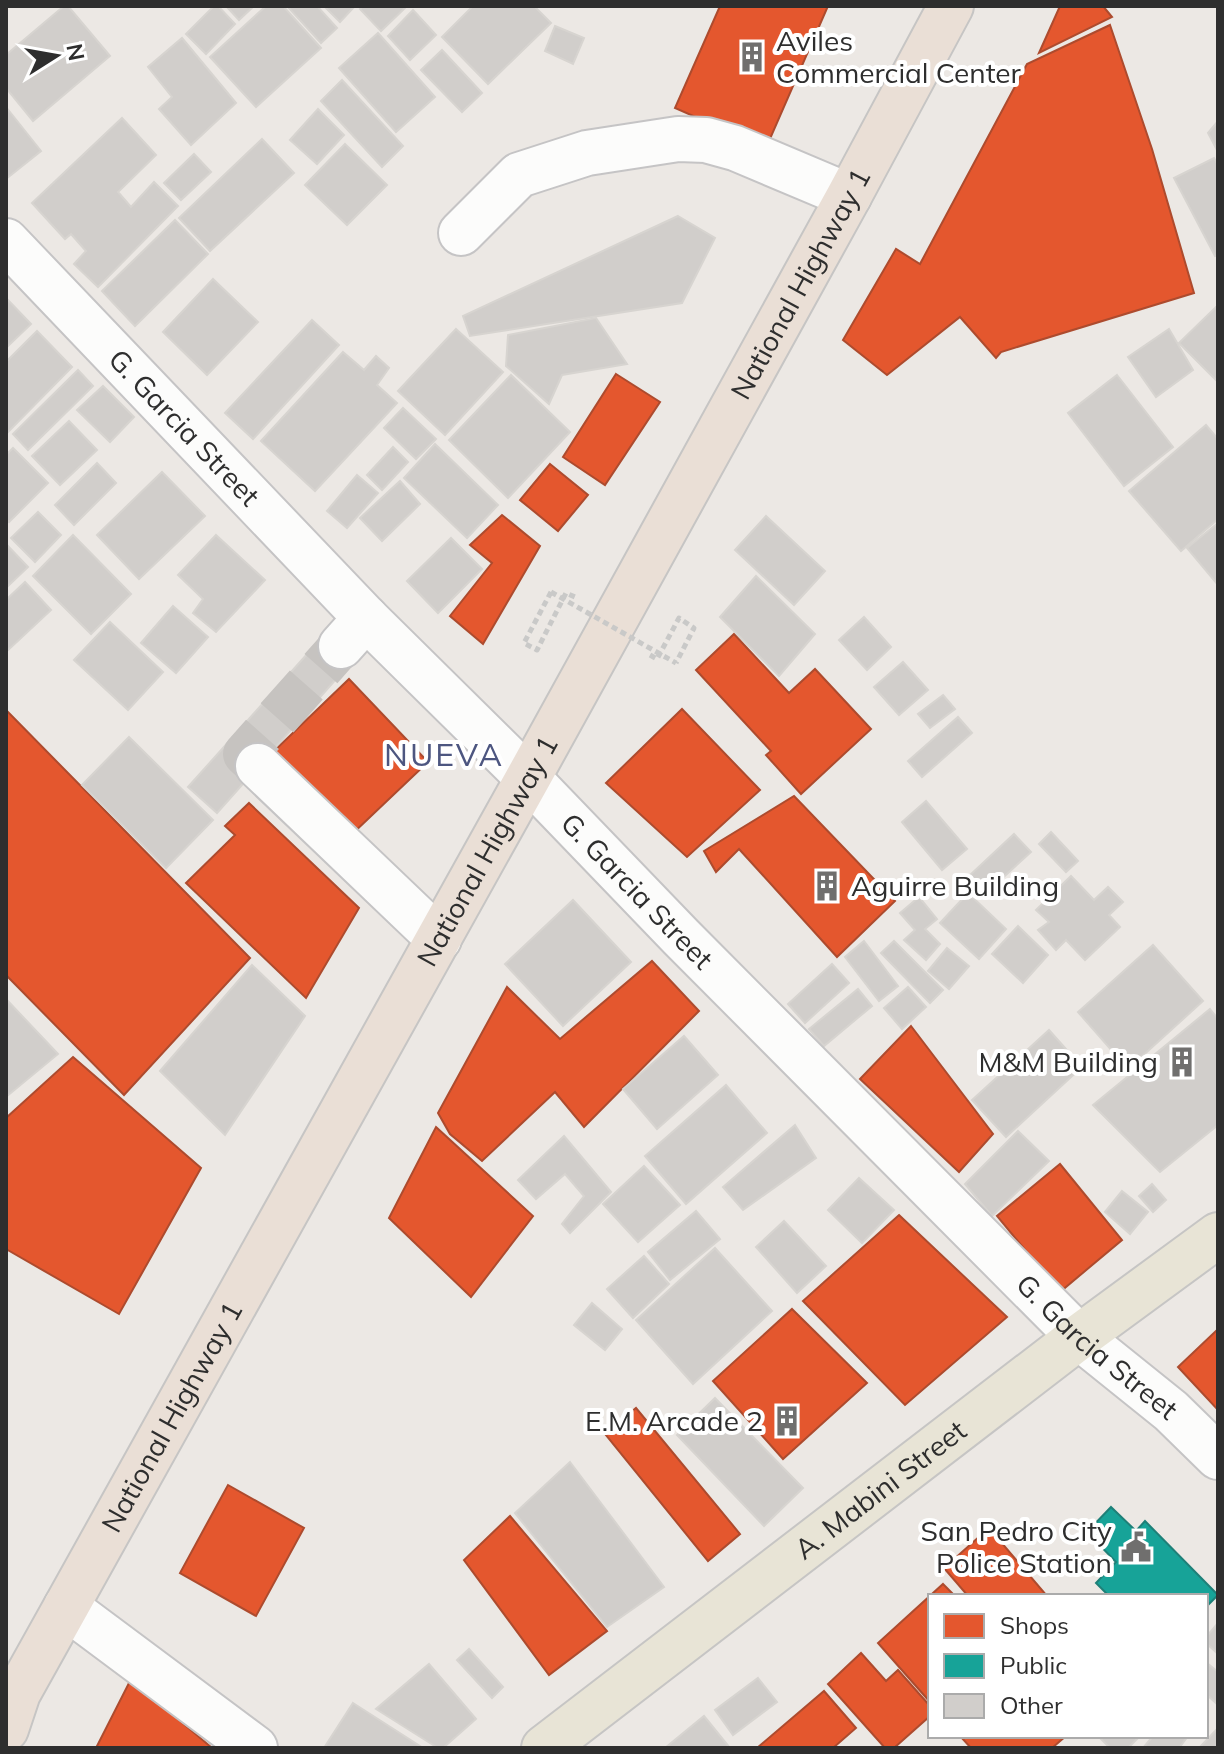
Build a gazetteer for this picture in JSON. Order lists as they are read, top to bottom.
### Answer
{
  "streets": {
    "highway": ["National Highway 1"],
    "main road": ["A. Mabini Street"],
    "street": ["G. Garcia Street"]
  },
  "crossings": [
    ["National Highway 1", "G. Garcia Street"],
    ["G. Garcia Street", "A. Mabini Street"]
  ],
  "districts": ["NUEVA"],
  "places": {
    "building": [
      "Aviles Commercial Center",
      "Aguirre Building",
      "M&M Building",
      "E.M. Arcade 2"
    ],
    "public building": ["San Pedro City Police Station"]
  },
  "legend": ["Shops", "Public", "Other"],
  "north": "right"
}
